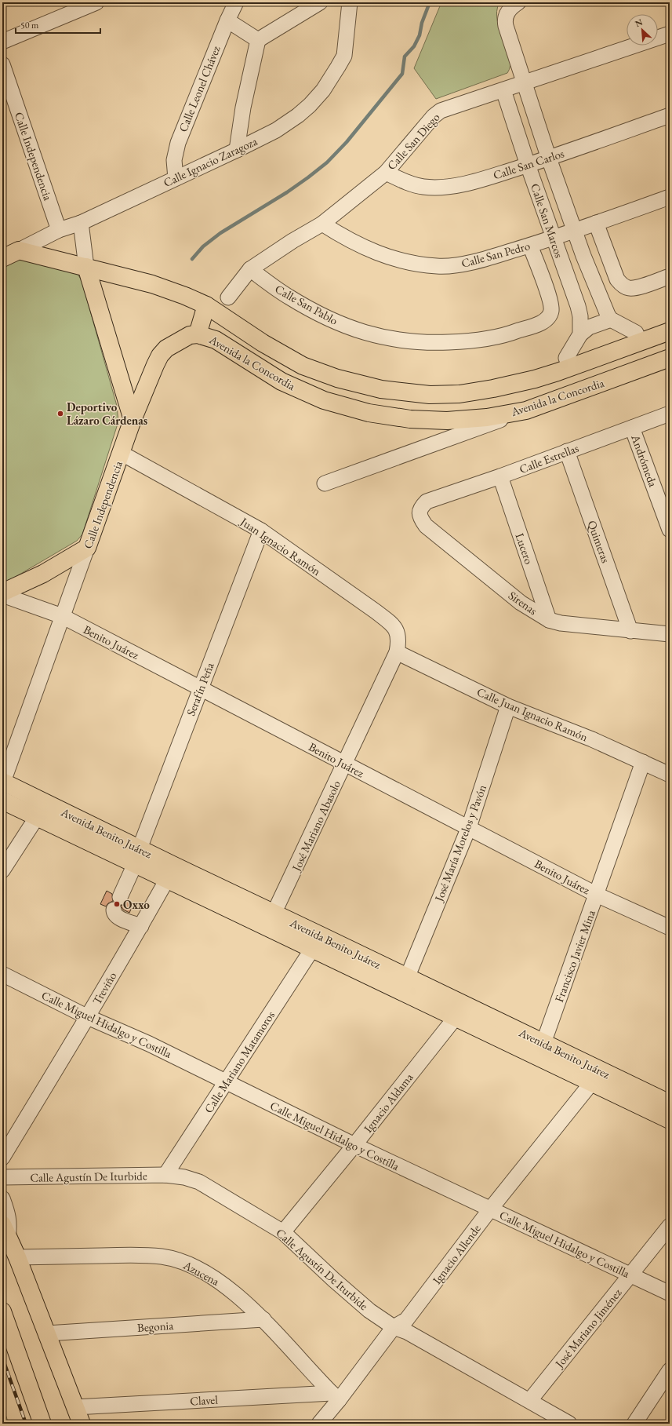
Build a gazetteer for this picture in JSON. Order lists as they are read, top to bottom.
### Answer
{
  "streets": {
    "main road": [
      "Calle Independencia",
      "Calle Ignacio Zaragoza",
      "Avenida la Concordia",
      "Avenida Benito Juárez"
    ],
    "street": [
      "Calle Leonel Chávez",
      "Calle San Diego",
      "Calle San Carlos",
      "Calle San Marcos",
      "Calle San Pedro",
      "Calle San Pablo",
      "Calle Estrellas",
      "Andrómeda",
      "Quimeras",
      "Juan Ignacio Ramón",
      "Lucero",
      "Sirenas",
      "Benito Juárez",
      "Serafín Peña",
      "Calle Juan Ignacio Ramón",
      "José Mariano Abasolo",
      "José María Morelos y Pavón",
      "Francisco Javier Mina",
      "Treviño",
      "Calle Miguel Hidalgo y Costilla",
      "Calle Mariano Matamoros",
      "Ignacio Aldama",
      "Calle Agustín De Iturbide",
      "Ignacio Allende",
      "Azucena",
      "Begonia",
      "José Mariano Jiménez",
      "Clavel"
    ]
  },
  "crossings": [
    ["Calle Leonel Chávez", "Calle Ignacio Zaragoza"],
    ["Calle San Diego", "Calle San Carlos"],
    ["Calle San Diego", "Calle San Marcos"],
    ["Calle San Diego", "Calle San Pedro"],
    ["Calle San Diego", "Calle San Pablo"],
    ["Calle Independencia", "Calle Ignacio Zaragoza"],
    ["Calle Independencia", "Avenida la Concordia"],
    ["Calle Independencia", "Juan Ignacio Ramón"],
    ["Calle Independencia", "Benito Juárez"],
    ["Calle Independencia", "Avenida Benito Juárez"],
    ["Calle Ignacio Zaragoza", "Avenida la Concordia"],
    ["Calle San Carlos", "Calle San Marcos"],
    ["Calle San Marcos", "Calle San Pedro"],
    ["Calle San Pedro", "Calle San Pablo"],
    ["Calle Estrellas", "Andrómeda"],
    ["Calle Estrellas", "Quimeras"],
    ["Calle Estrellas", "Lucero"],
    ["Calle Estrellas", "Sirenas"],
    ["Quimeras", "Sirenas"],
    ["Juan Ignacio Ramón", "Serafín Peña"],
    ["Juan Ignacio Ramón", "Calle Juan Ignacio Ramón"],
    ["Juan Ignacio Ramón", "José Mariano Abasolo"],
    ["Lucero", "Sirenas"],
    ["Benito Juárez", "Serafín Peña"],
    ["Benito Juárez", "José Mariano Abasolo"],
    ["Benito Juárez", "José María Morelos y Pavón"],
    ["Benito Juárez", "Francisco Javier Mina"],
    ["Serafín Peña", "Avenida Benito Juárez"],
    ["Serafín Peña", "Treviño"],
    ["Calle Juan Ignacio Ramón", "José Mariano Abasolo"],
    ["Calle Juan Ignacio Ramón", "José María Morelos y Pavón"],
    ["Calle Juan Ignacio Ramón", "Francisco Javier Mina"],
    ["José Mariano Abasolo", "Avenida Benito Juárez"],
    ["Avenida Benito Juárez", "José María Morelos y Pavón"],
    ["Avenida Benito Juárez", "Francisco Javier Mina"],
    ["Avenida Benito Juárez", "Treviño"],
    ["Avenida Benito Juárez", "Calle Mariano Matamoros"],
    ["Avenida Benito Juárez", "Ignacio Aldama"],
    ["Avenida Benito Juárez", "Ignacio Allende"],
    ["Treviño", "Calle Miguel Hidalgo y Costilla"],
    ["Calle Miguel Hidalgo y Costilla", "Calle Mariano Matamoros"],
    ["Calle Miguel Hidalgo y Costilla", "Ignacio Aldama"],
    ["Calle Miguel Hidalgo y Costilla", "Ignacio Allende"],
    ["Calle Miguel Hidalgo y Costilla", "José Mariano Jiménez"],
    ["Calle Mariano Matamoros", "Calle Agustín De Iturbide"],
    ["Ignacio Aldama", "Calle Agustín De Iturbide"],
    ["Calle Agustín De Iturbide", "Ignacio Allende"],
    ["Calle Agustín De Iturbide", "José Mariano Jiménez"],
    ["Ignacio Allende", "Azucena"],
    ["Ignacio Allende", "Clavel"],
    ["Azucena", "Begonia"],
    ["Azucena", "Clavel"]
  ],
  "places": ["Deportivo Lázaro Cárdenas", "Oxxo"],
  "scale_bar": "50 m",
  "north": "top left"
}
